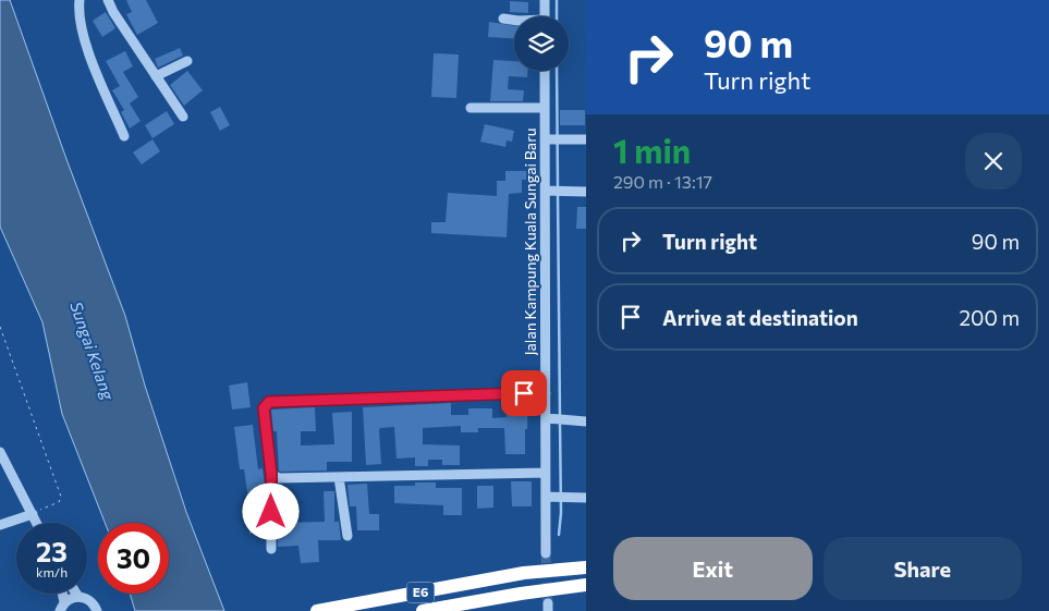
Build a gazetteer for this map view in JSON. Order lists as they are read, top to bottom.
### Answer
{
  "streets": {
    "highway": ["E6"],
    "street": ["Jalan Kampung Kuala Sungai Baru"]
  },
  "water": ["Sungai Kelang"],
  "page": {
    "turn": ["90 m", "Turn right"],
    "heading": ["1 min", "290 m · 13:17"],
    "list": [
      {
        "name": "Turn right",
        "value": "90 m"
      },
      {
        "name": "Arrive at destination",
        "value": "200 m"
      }
    ],
    "speed": "23 km/h",
    "limit": "30",
    "buttons": ["Exit", "Share"]
  }
}
